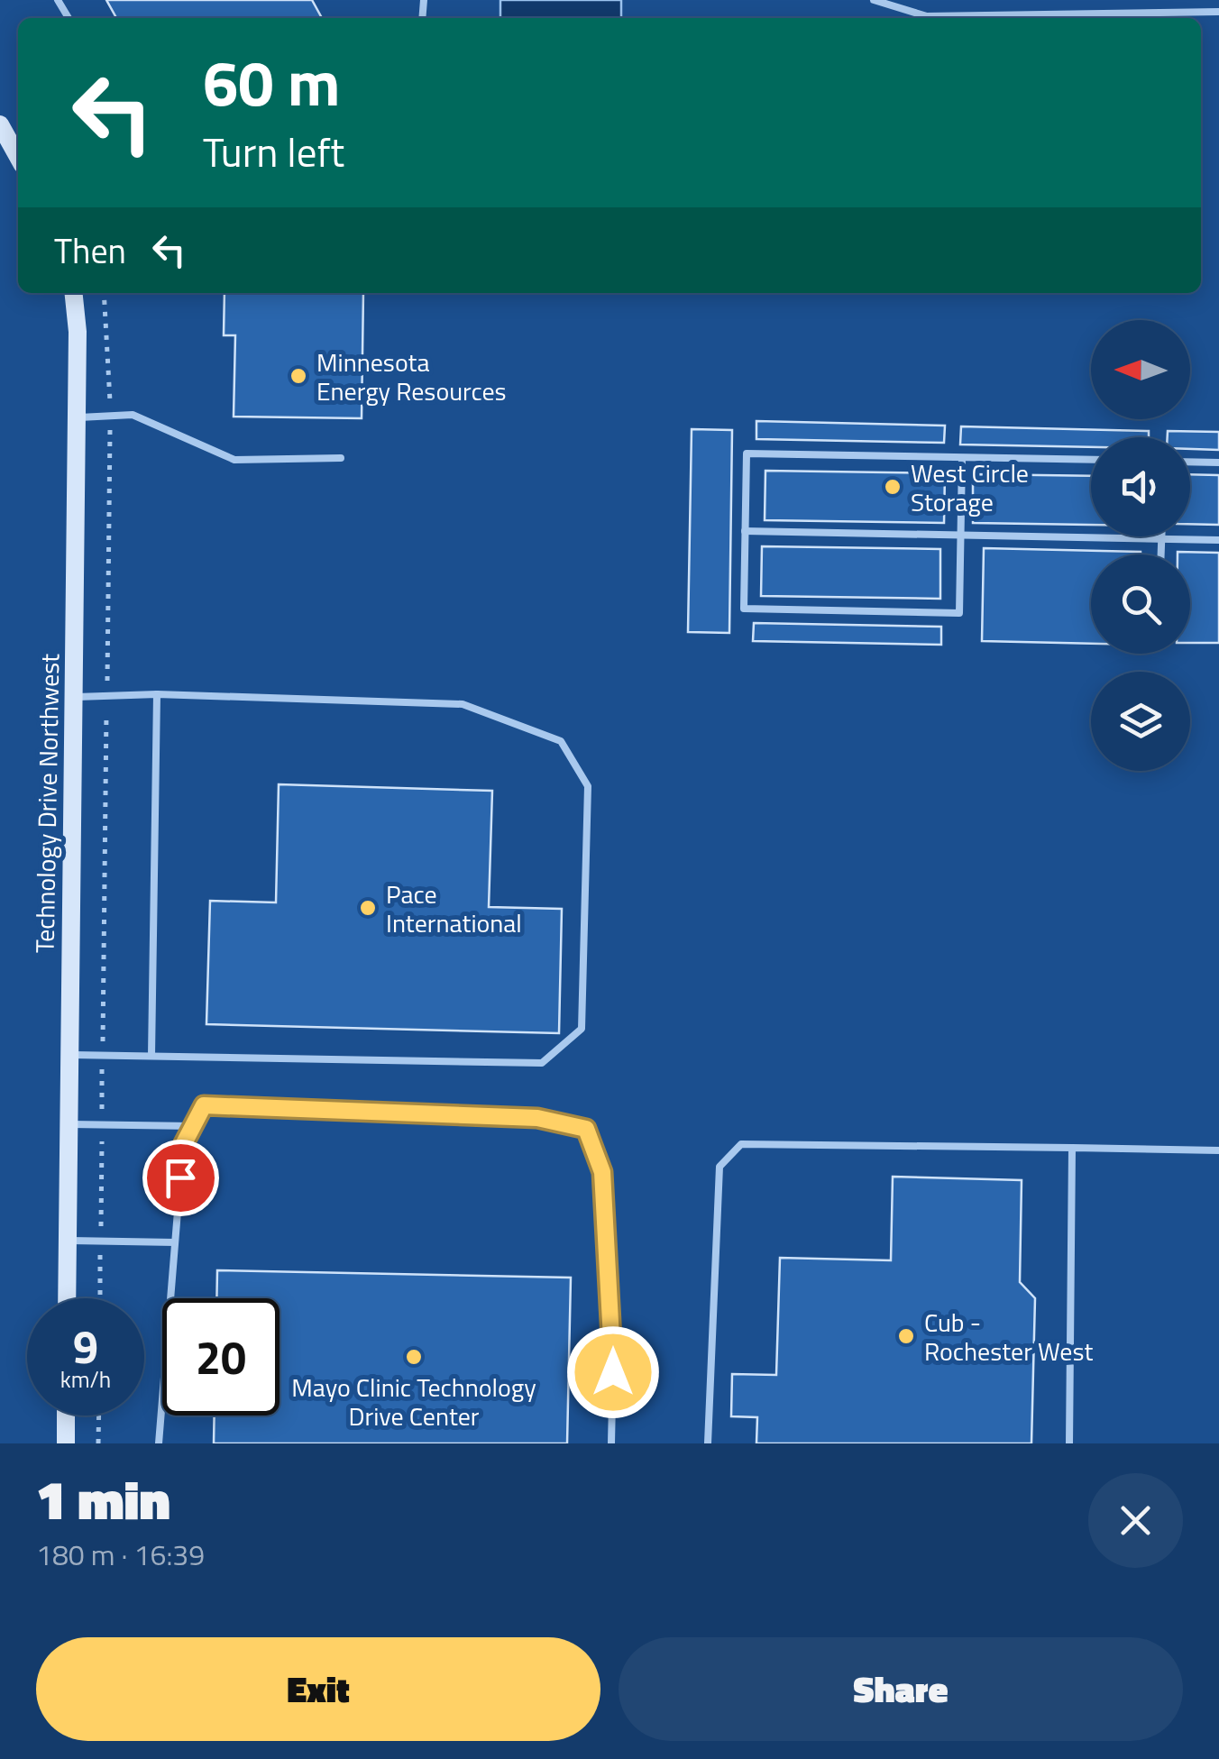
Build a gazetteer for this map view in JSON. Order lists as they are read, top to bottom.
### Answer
{
  "streets": {
    "street": ["Technology Drive Northwest"]
  },
  "places": [
    "Minnesota Energy Resources",
    "West Circle Storage",
    "Pace International",
    "Cub - Rochester West",
    "Mayo Clinic Technology Drive Center"
  ],
  "north": "left",
  "page": {
    "turn": ["60 m", "Turn left"],
    "then": "Then",
    "speed": "9 km/h",
    "limit": "20",
    "heading": ["1 min", "180 m · 16:39"],
    "buttons": ["Exit", "Share"]
  }
}
